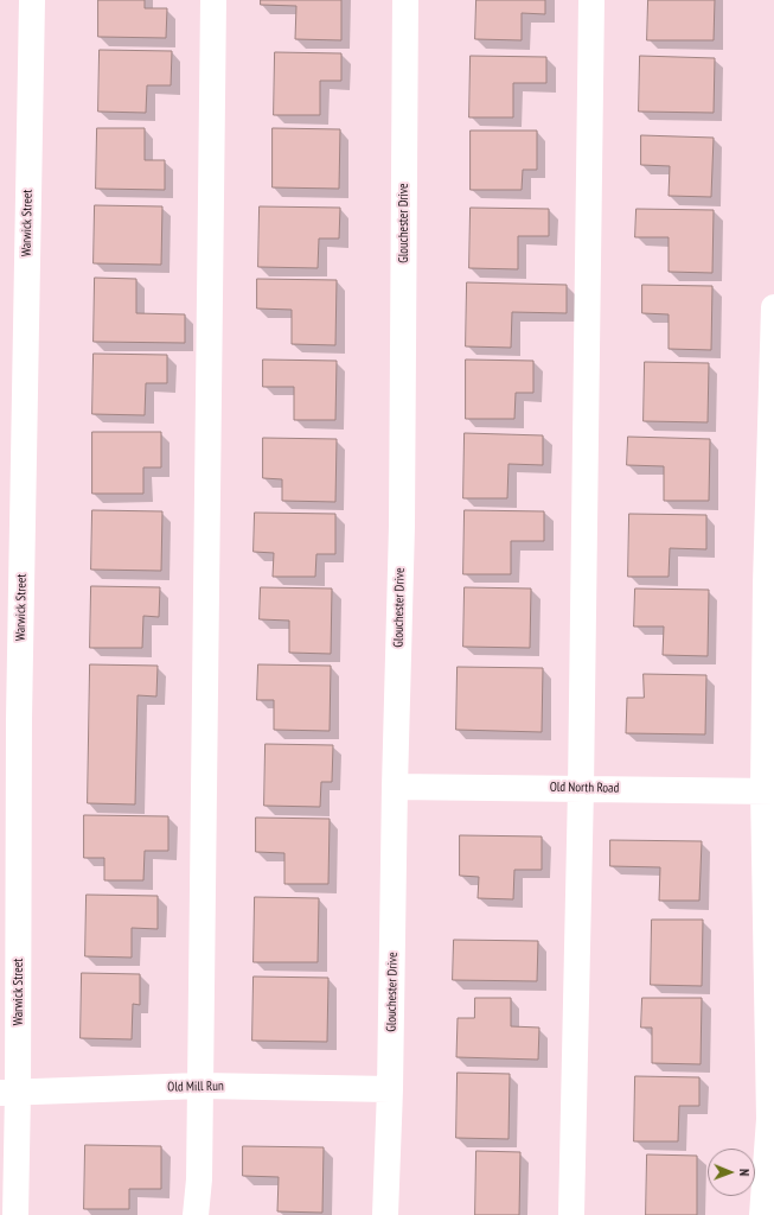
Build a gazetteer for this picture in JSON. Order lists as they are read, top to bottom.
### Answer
{
  "streets": {
    "street": [
      "Warwick Street",
      "Glouchester Drive",
      "Old North Road",
      "Old Mill Run"
    ]
  },
  "crossings": [
    ["Warwick Street", "Old Mill Run"],
    ["Glouchester Drive", "Old North Road"],
    ["Glouchester Drive", "Old Mill Run"]
  ],
  "north": "right"
}
